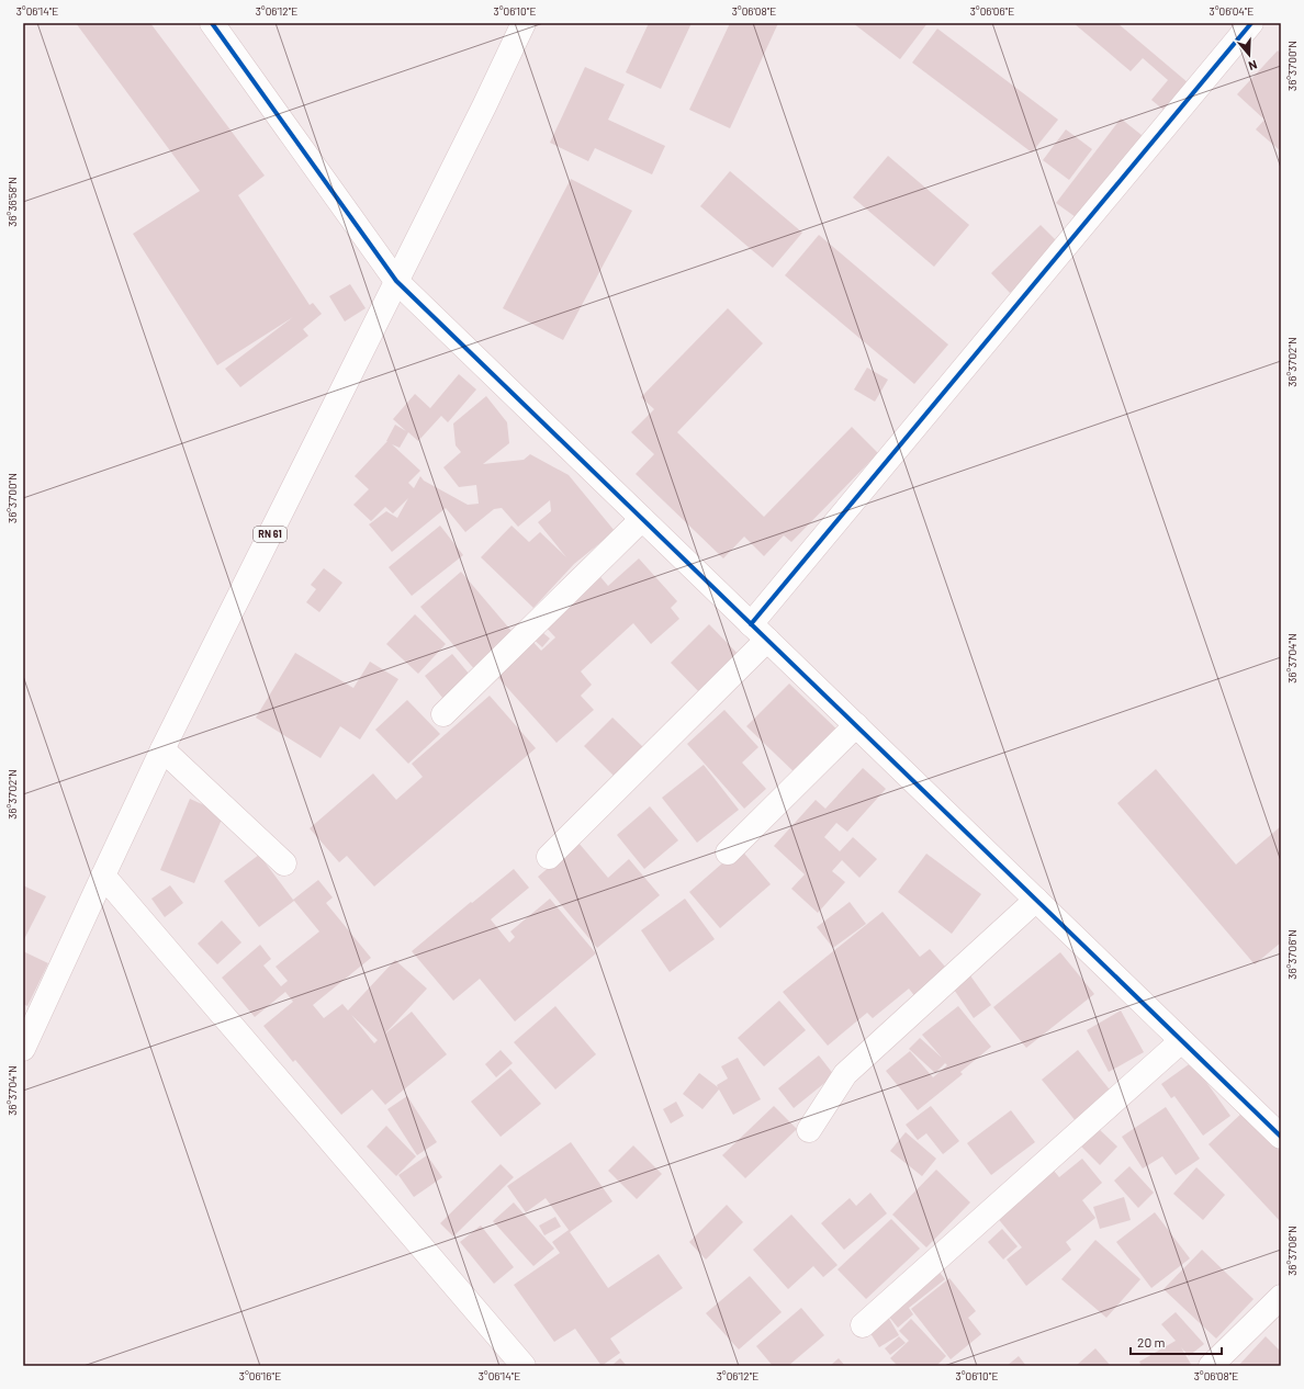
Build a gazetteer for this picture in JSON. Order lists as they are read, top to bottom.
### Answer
{
  "streets": {
    "street": ["RN 61"]
  },
  "scale_bar": "20 m",
  "north": "bottom",
  "coordinates": [
    "3°06'14\"E",
    "3°06'12\"E",
    "3°06'10\"E",
    "3°06'08\"E",
    "3°06'06\"E",
    "3°06'04\"E",
    "36°37'00\"N",
    "36°36'58\"N",
    "36°37'02\"N",
    "36°37'04\"N",
    "36°37'06\"N",
    "36°37'08\"N",
    "3°06'16\"E"
  ]
}
